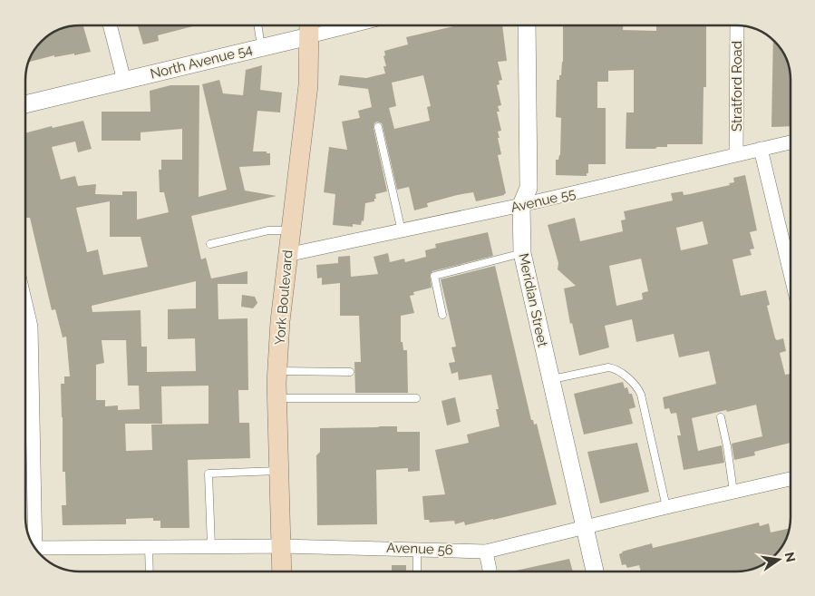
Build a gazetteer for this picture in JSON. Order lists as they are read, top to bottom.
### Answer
{
  "streets": {
    "main road": ["York Boulevard"],
    "street": [
      "North Avenue 54",
      "Stratford Road",
      "Avenue 55",
      "Meridian Street",
      "Avenue 56"
    ]
  },
  "crossings": [
    ["North Avenue 54", "York Boulevard"],
    ["Stratford Road", "Avenue 55"],
    ["Avenue 55", "York Boulevard"],
    ["Avenue 55", "Meridian Street"],
    ["York Boulevard", "Avenue 56"],
    ["Meridian Street", "Avenue 56"]
  ],
  "north": "right"
}
